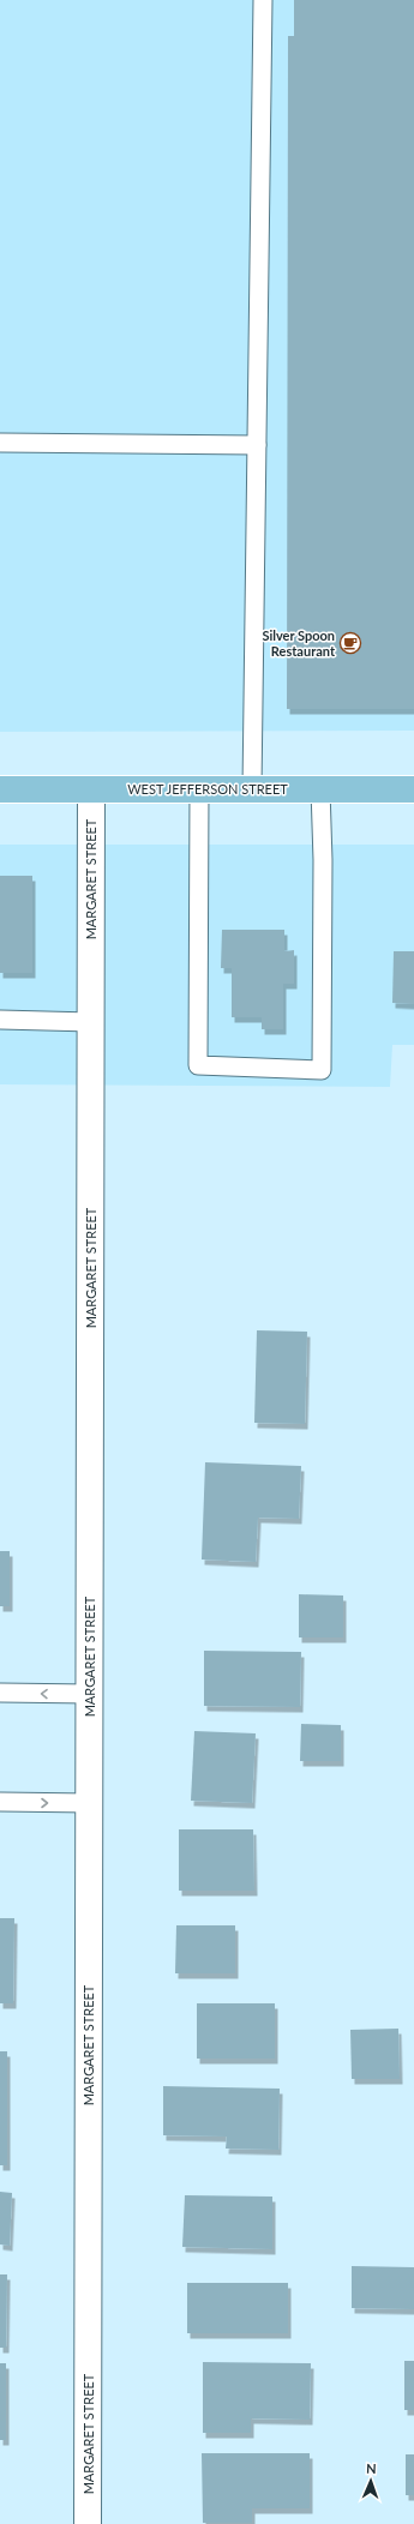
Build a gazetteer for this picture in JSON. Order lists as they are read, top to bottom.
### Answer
{
  "streets": {
    "main road": ["WEST JEFFERSON STREET"],
    "street": ["MARGARET STREET"]
  },
  "crossings": [
    ["WEST JEFFERSON STREET", "MARGARET STREET"]
  ],
  "places": {
    "cafe": ["Silver Spoon Restaurant"]
  },
  "north": "top"
}
